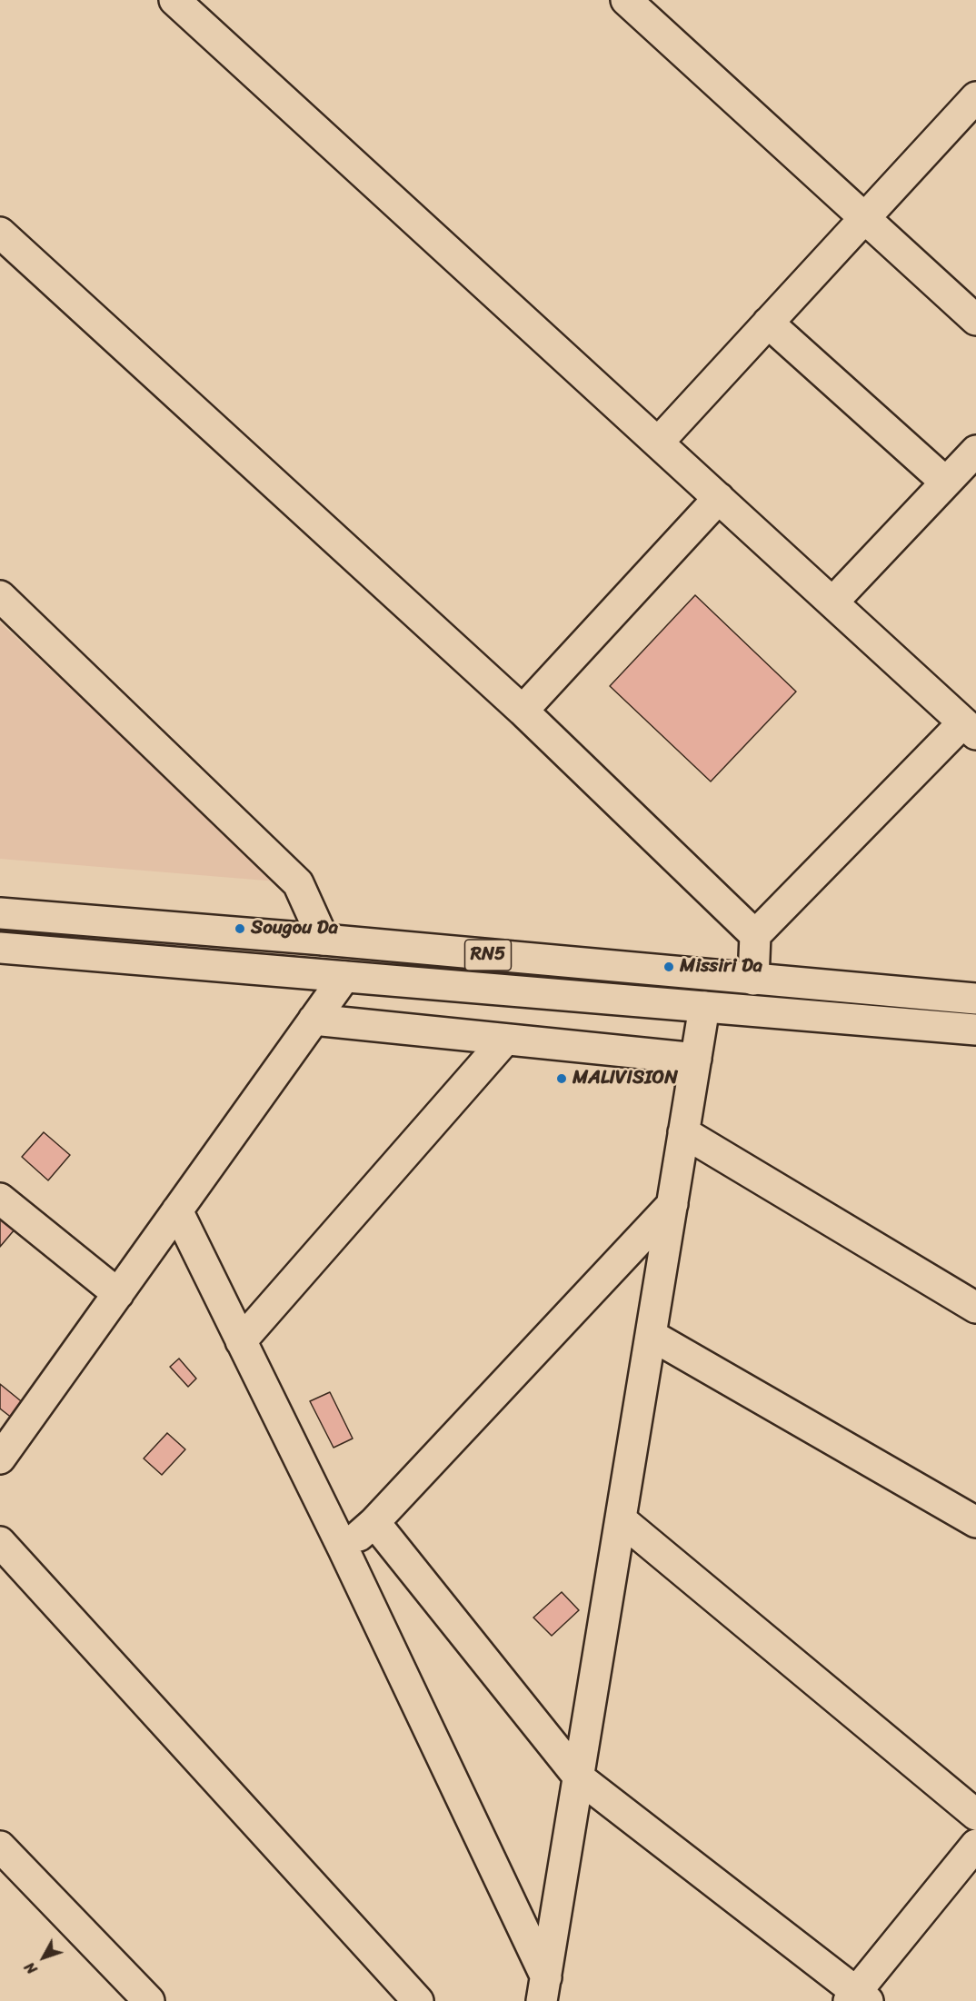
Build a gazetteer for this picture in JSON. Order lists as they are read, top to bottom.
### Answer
{
  "streets": {
    "main road": ["RN5"]
  },
  "places": ["Sougou Da", "Missiri Da", "MALIVISION"],
  "north": "bottom left"
}
